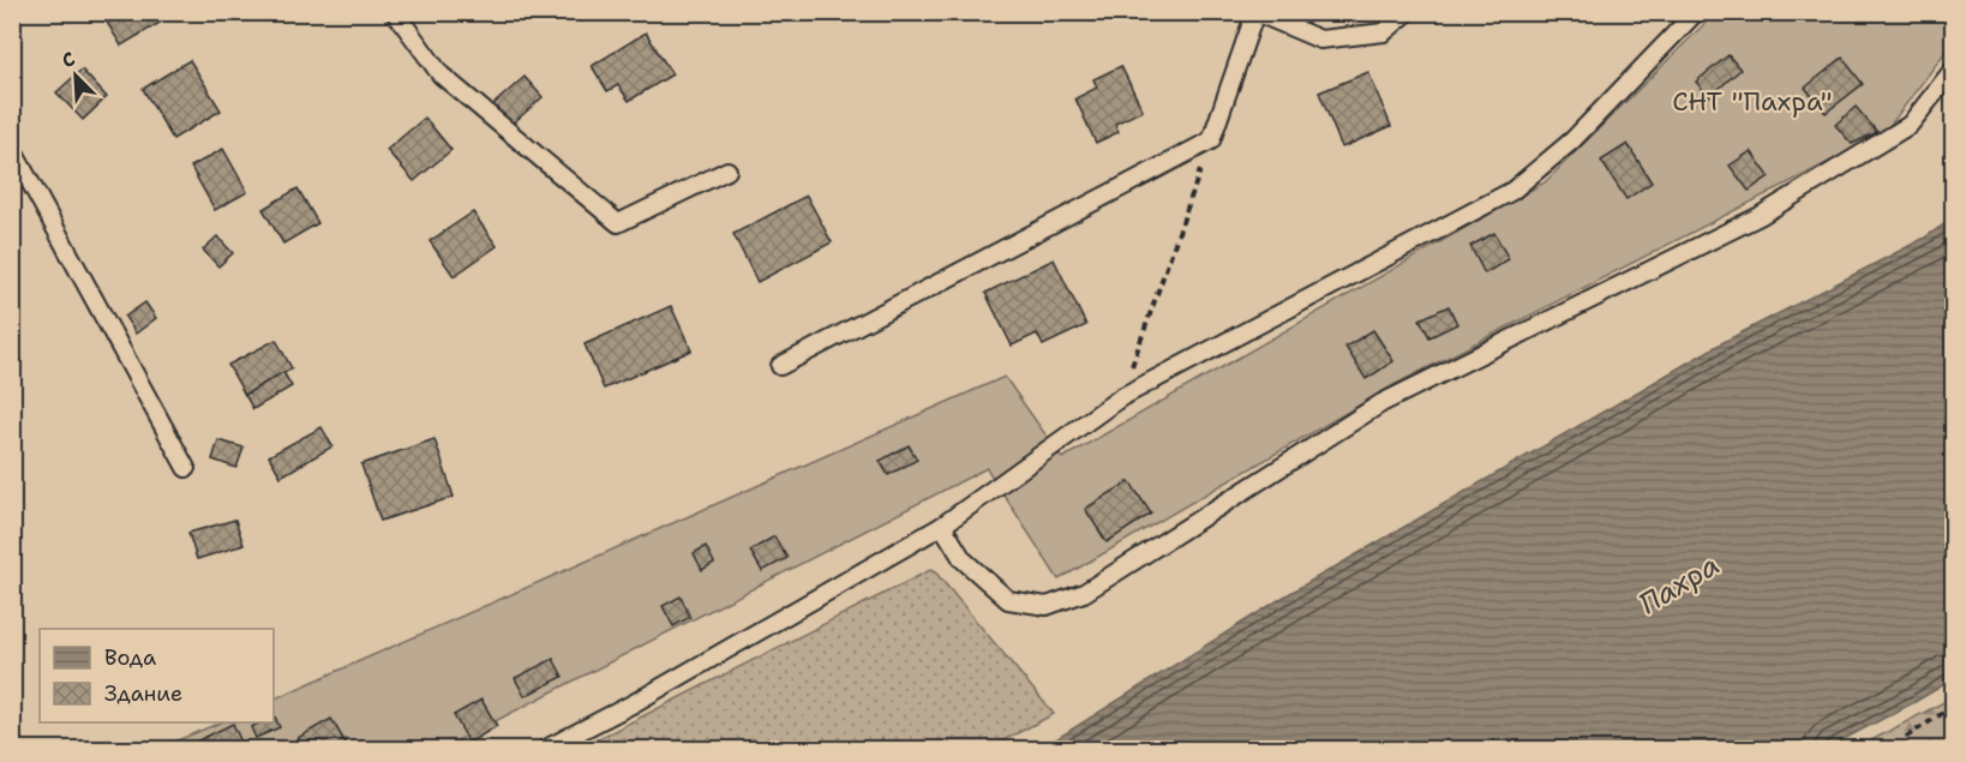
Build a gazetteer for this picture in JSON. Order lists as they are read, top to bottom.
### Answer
{
  "water": ["Пахра"],
  "parks": ["СНТ \"Пахра\""],
  "legend": ["Вода", "Здание"],
  "north": "top left"
}
